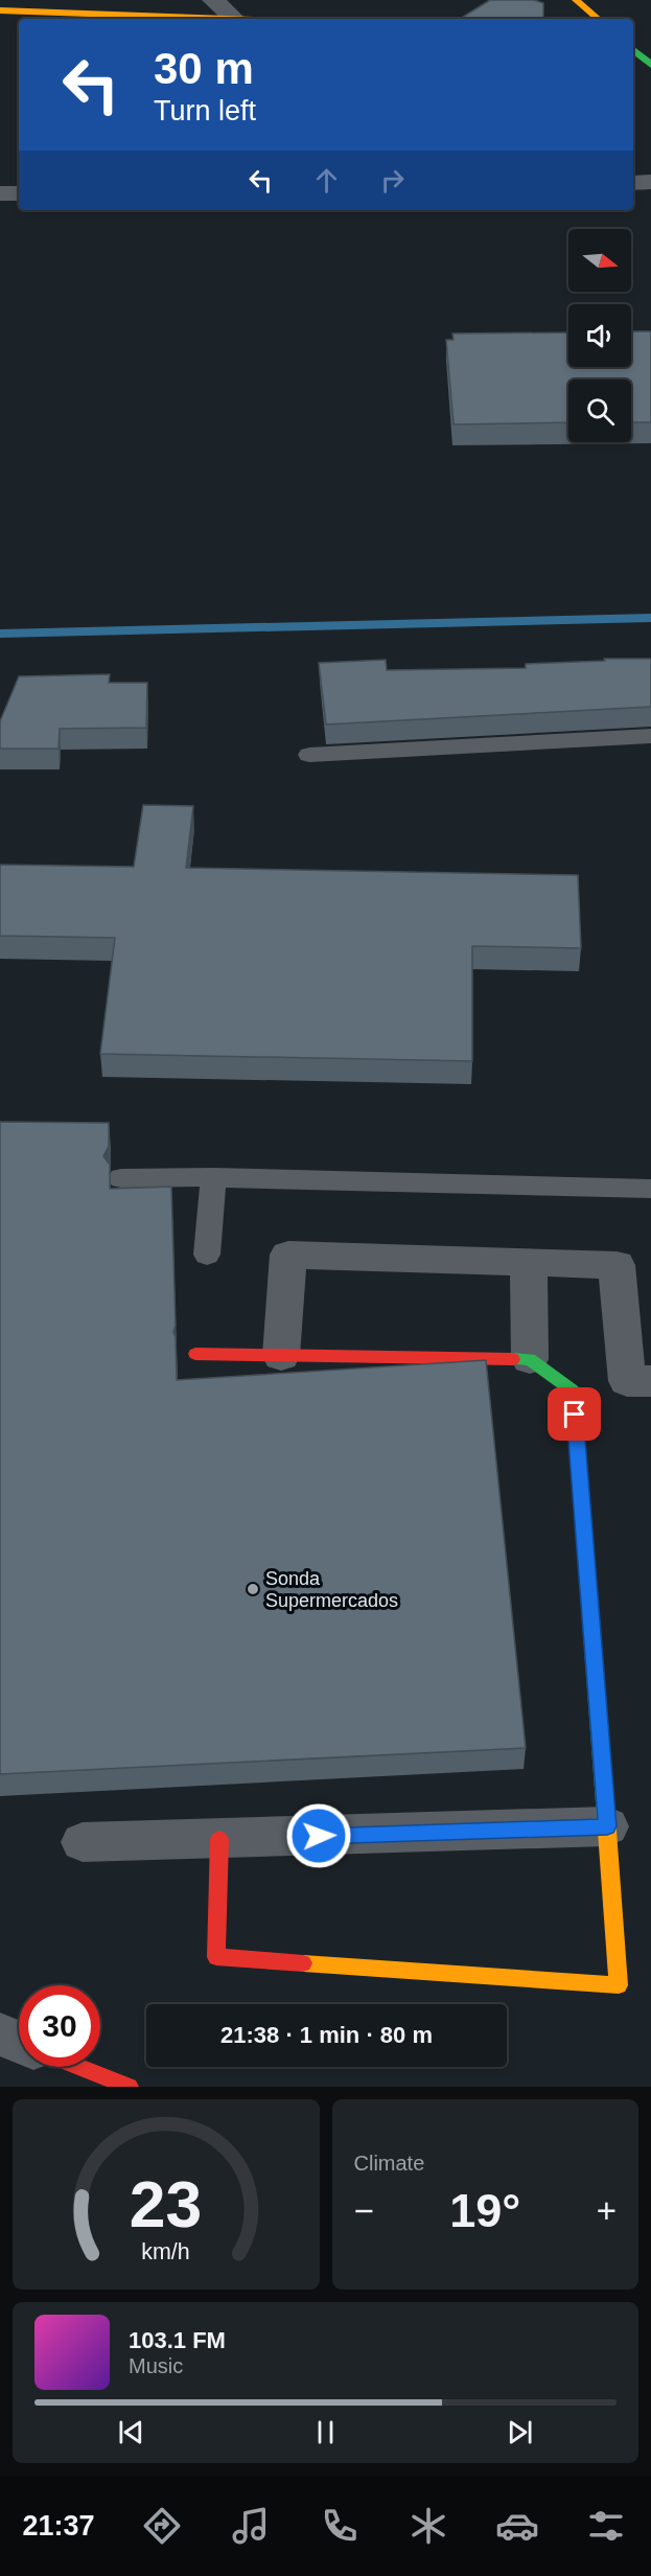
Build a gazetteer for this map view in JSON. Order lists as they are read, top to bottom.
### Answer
{
  "places": ["Sonda Supermercados"],
  "north": "right",
  "page": {
    "turn": ["30 m", "Turn left"],
    "limit": "30",
    "trip": "21:38 · 1 min · 80 m",
    "tile": "Climate",
    "heat": ["−", "19°", "+"],
    "song": ["103.1 FM", "Music"],
    "tabs": "21:37",
    "gauge": ["23", "km/h"]
  }
}
